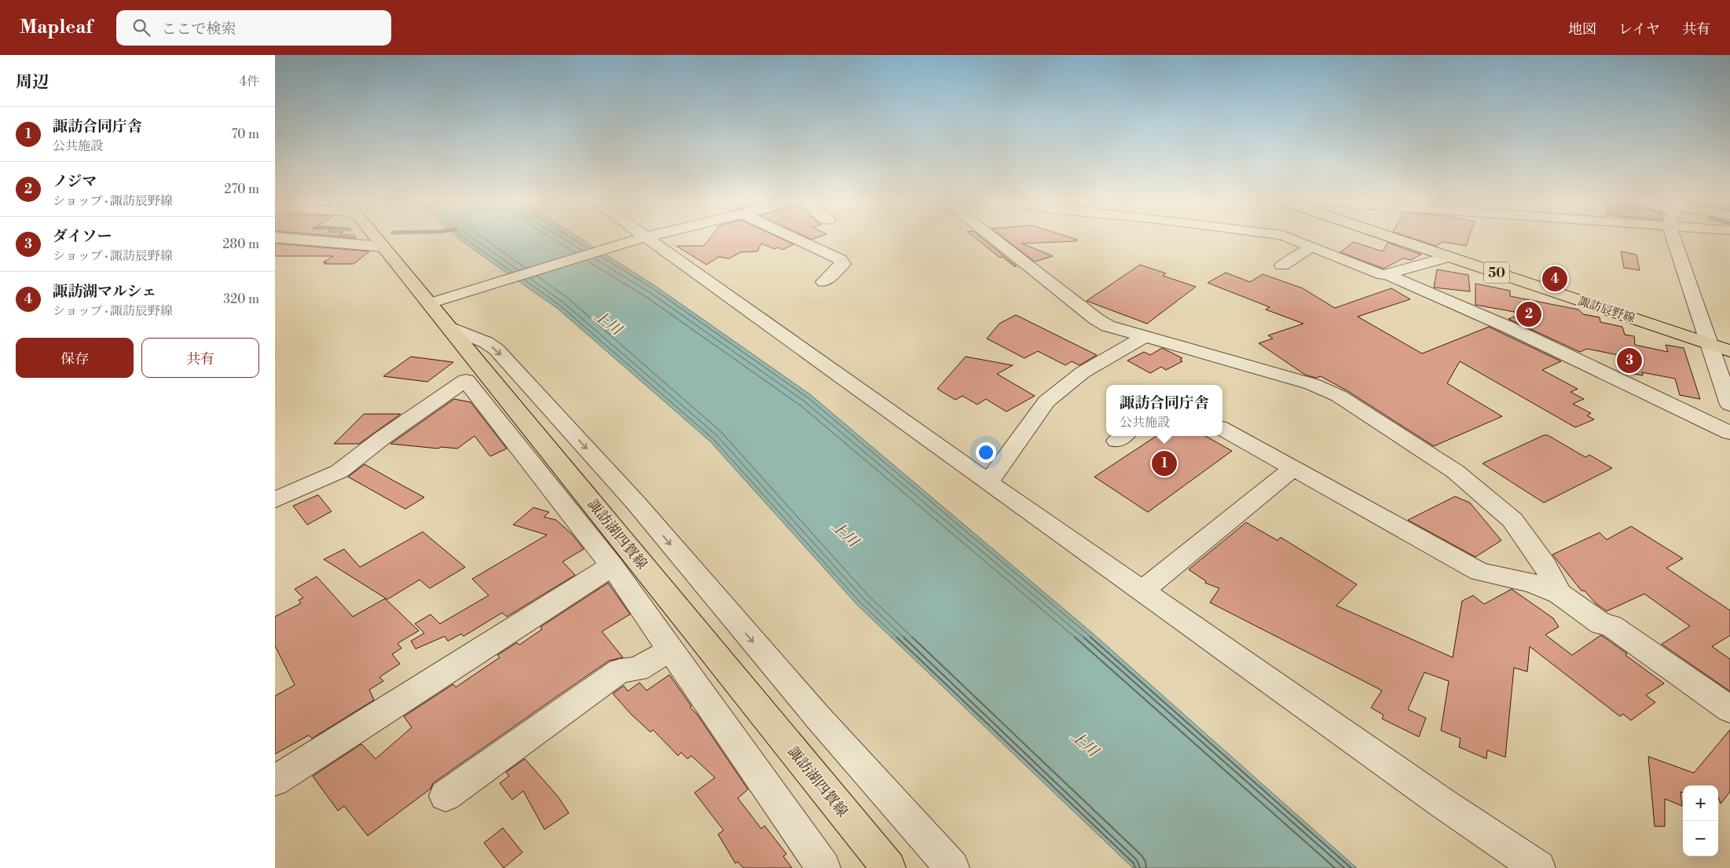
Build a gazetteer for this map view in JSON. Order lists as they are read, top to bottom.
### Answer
{
  "streets": {
    "main road": ["50", "諏訪辰野線", "諏訪湖四賀線"]
  },
  "water": ["上川"],
  "page": {
    "header": "Mapleaf",
    "search": "ここで検索",
    "nav": ["地図", "レイヤ", "共有"],
    "heading": ["周辺", "4件"],
    "list": [
      {
        "mark": "1",
        "name": "諏訪合同庁舎",
        "note": "公共施設",
        "value": "70 m"
      },
      {
        "mark": "2",
        "name": "ノジマ",
        "note": "ショップ · 諏訪辰野線",
        "value": "270 m"
      },
      {
        "mark": "3",
        "name": "ダイソー",
        "note": "ショップ · 諏訪辰野線",
        "value": "280 m"
      },
      {
        "mark": "4",
        "name": "諏訪湖マルシェ",
        "note": "ショップ · 諏訪辰野線",
        "value": "320 m"
      }
    ],
    "pins": [
      "4",
      "2",
      "3",
      "1"
    ],
    "buttons": ["保存", "共有"],
    "popup": ["諏訪合同庁舎", "公共施設"],
    "map_buttons": ["+", "−"]
  }
}
